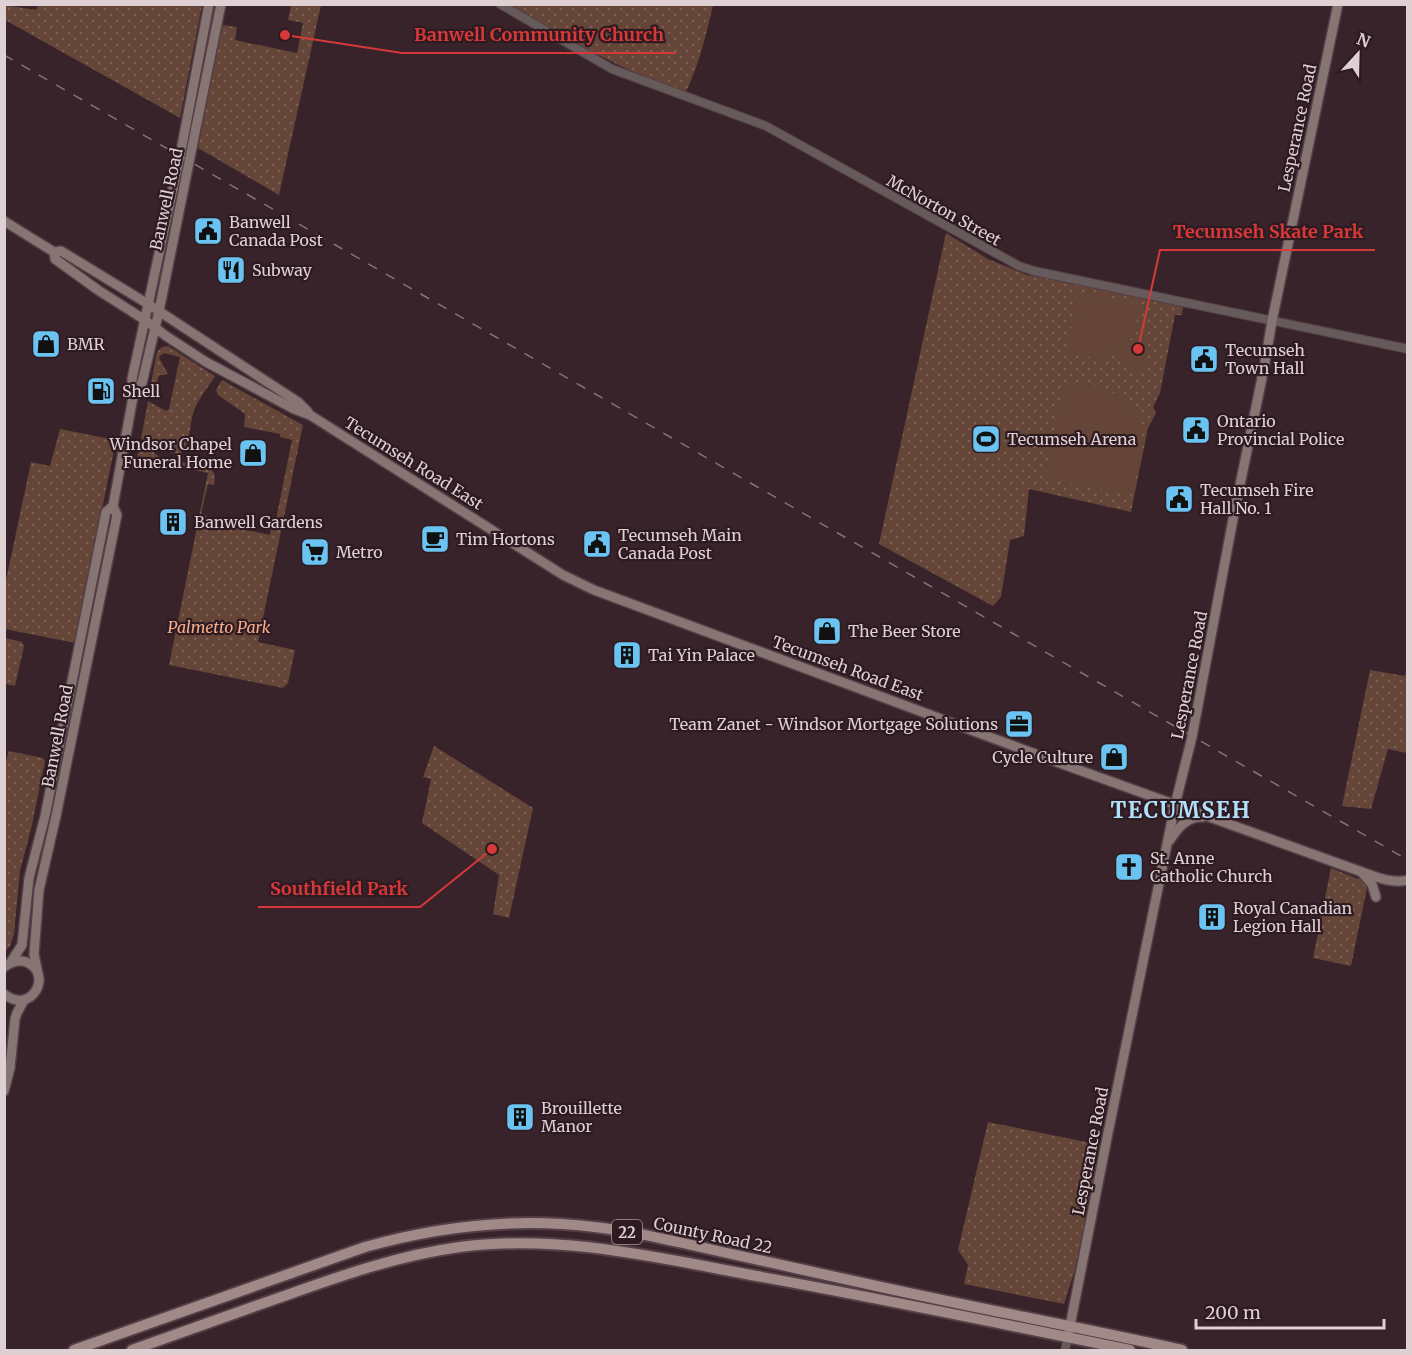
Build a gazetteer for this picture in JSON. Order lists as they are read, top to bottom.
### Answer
{
  "streets": {
    "main road": [
      "Lesperance Road",
      "Banwell Road",
      "Tecumseh Road East",
      "22",
      "County Road 22"
    ],
    "street": ["McNorton Street"]
  },
  "crossings": [
    ["Lesperance Road", "McNorton Street"],
    ["Lesperance Road", "Tecumseh Road East"],
    ["Lesperance Road", "County Road 22"],
    ["Banwell Road", "Tecumseh Road East"]
  ],
  "districts": ["TECUMSEH"],
  "parks": ["Palmetto Park"],
  "places": {
    "other": ["Banwell Community Church", "Tecumseh Skate Park", "Southfield Park"],
    "public building": [
      "Banwell Canada Post",
      "Tecumseh Town Hall",
      "Ontario Provincial Police",
      "Tecumseh Fire Hall No. 1",
      "Tecumseh Main Canada Post"
    ],
    "restaurant": ["Subway"],
    "shop": [
      "BMR",
      "Windsor Chapel Funeral Home",
      "The Beer Store",
      "Cycle Culture"
    ],
    "fuel station": ["Shell"],
    "sports": ["Tecumseh Arena"],
    "building": [
      "Banwell Gardens",
      "Tai Yin Palace",
      "Royal Canadian Legion Hall",
      "Brouillette Manor"
    ],
    "cafe": ["Tim Hortons"],
    "supermarket": ["Metro"],
    "office": ["Team Zanet - Windsor Mortgage Solutions"],
    "church": ["St. Anne Catholic Church"]
  },
  "scale_bar": "200 m",
  "north": "top"
}
